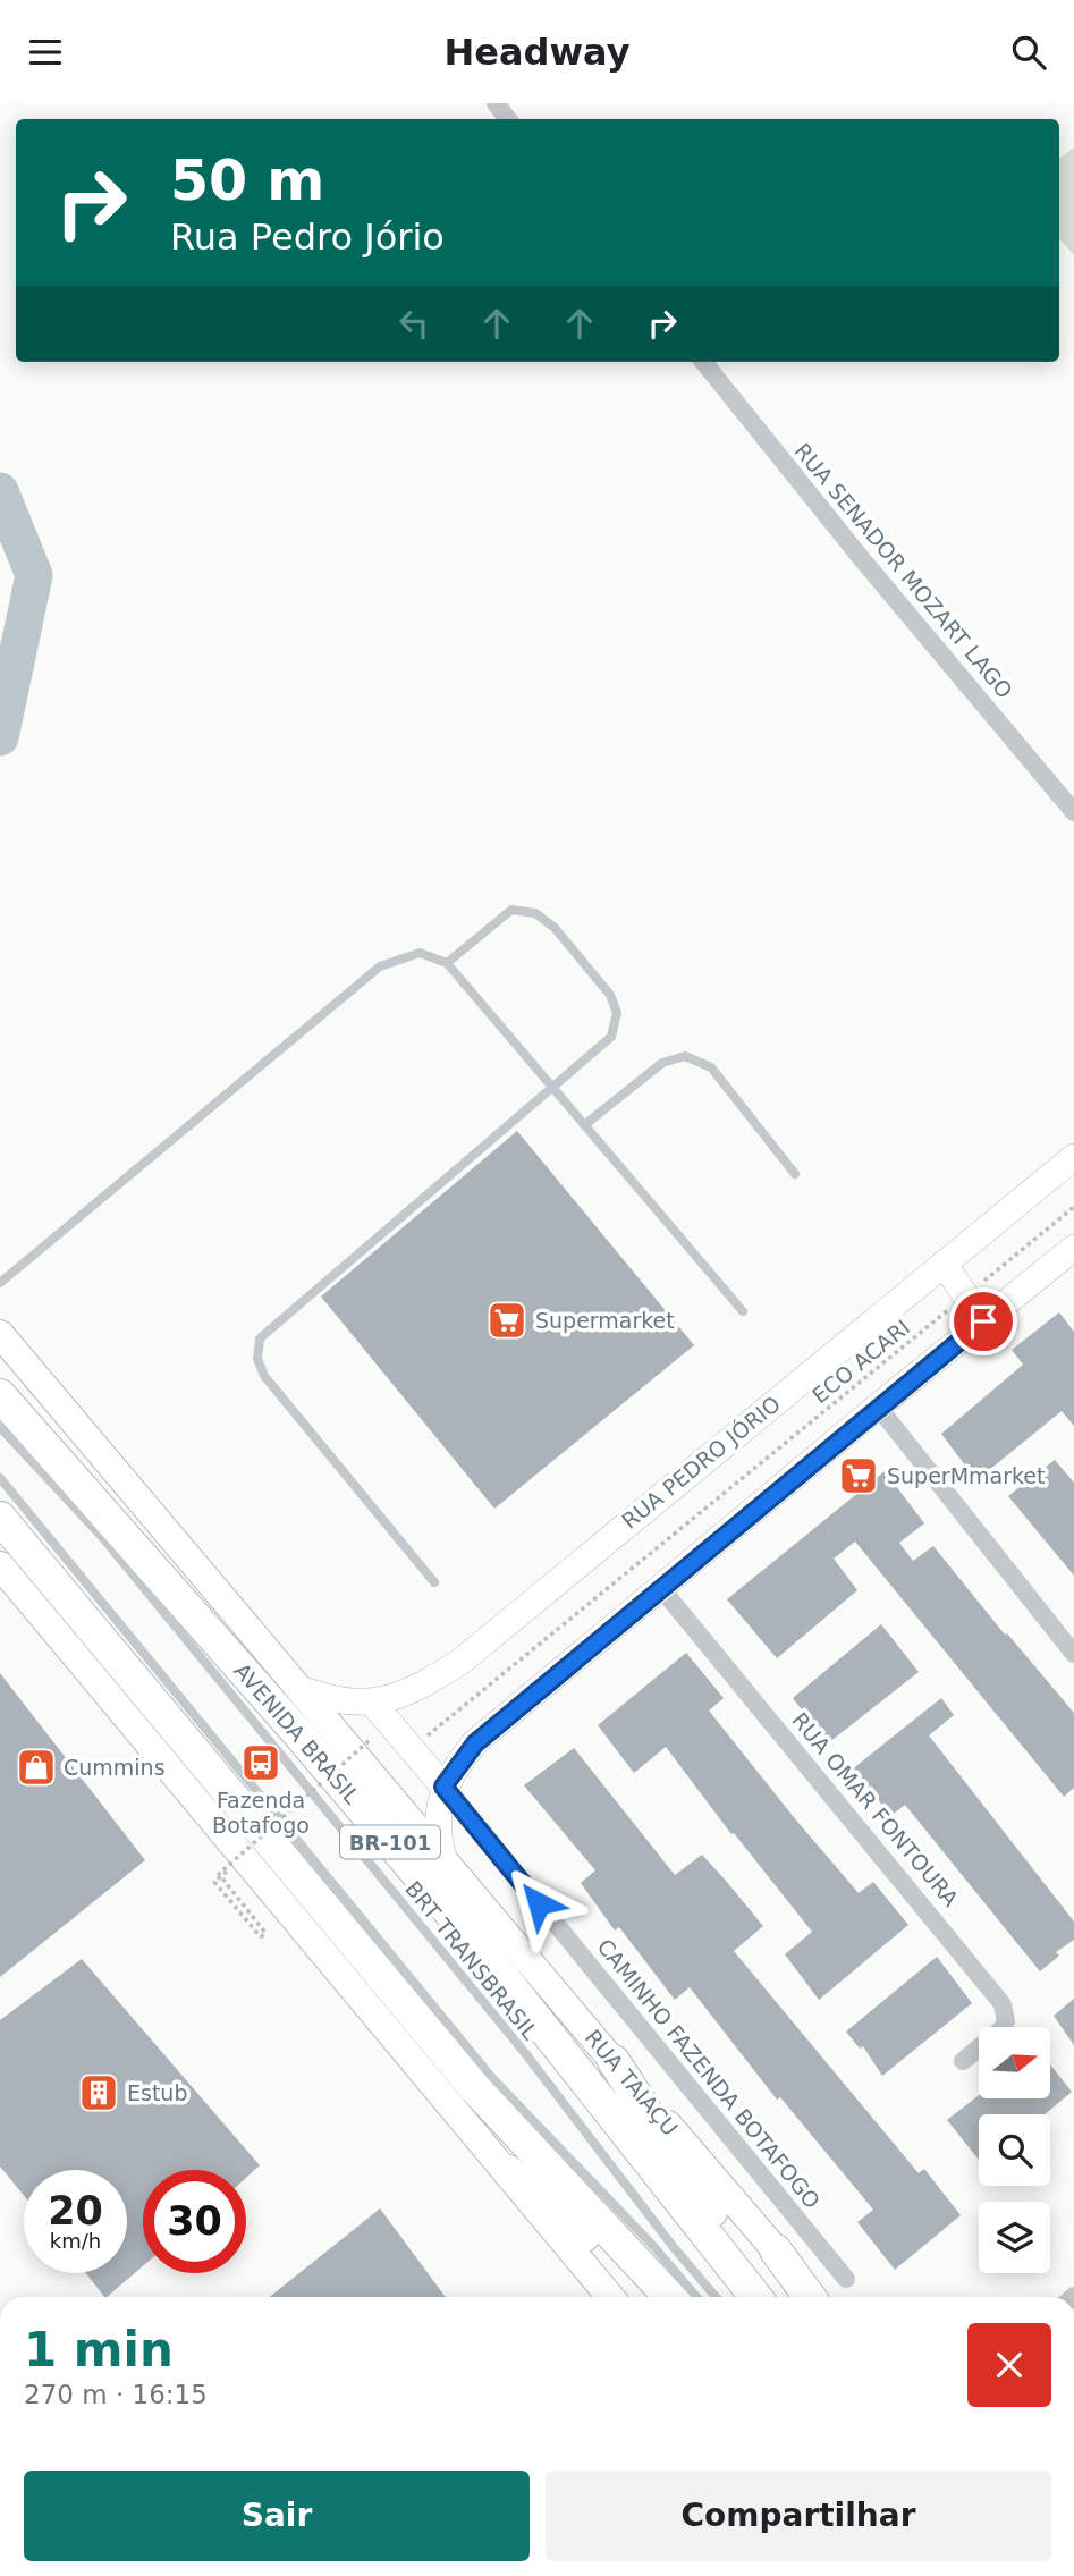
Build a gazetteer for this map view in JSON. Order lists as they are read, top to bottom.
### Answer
{
  "streets": {
    "highway": ["AVENIDA BRASIL", "BR-101"],
    "main road": ["RUA PEDRO JÓRIO", "RUA TAIAÇU"],
    "street": ["RUA SENADOR MOZART LAGO", "RUA OMAR FONTOURA", "CAMINHO FAZENDA BOTAFOGO"],
    "lane": ["BRT TRANSBRASIL"],
    "path": ["ECO ACARI"]
  },
  "crossings": [
    ["RUA PEDRO JÓRIO", "AVENIDA BRASIL"],
    ["AVENIDA BRASIL", "RUA TAIAÇU"]
  ],
  "places": {
    "supermarket": ["Supermarket", "SuperMmarket"],
    "bus stop": ["Fazenda Botafogo"],
    "shop": ["Cummins"],
    "building": ["Estub"]
  },
  "north": "right",
  "page": {
    "header": "Headway",
    "turn": ["50 m", "Rua Pedro Jório"],
    "speed": "20 km/h",
    "limit": "30",
    "heading": ["1 min", "270 m · 16:15"],
    "buttons": ["Sair", "Compartilhar"]
  }
}
